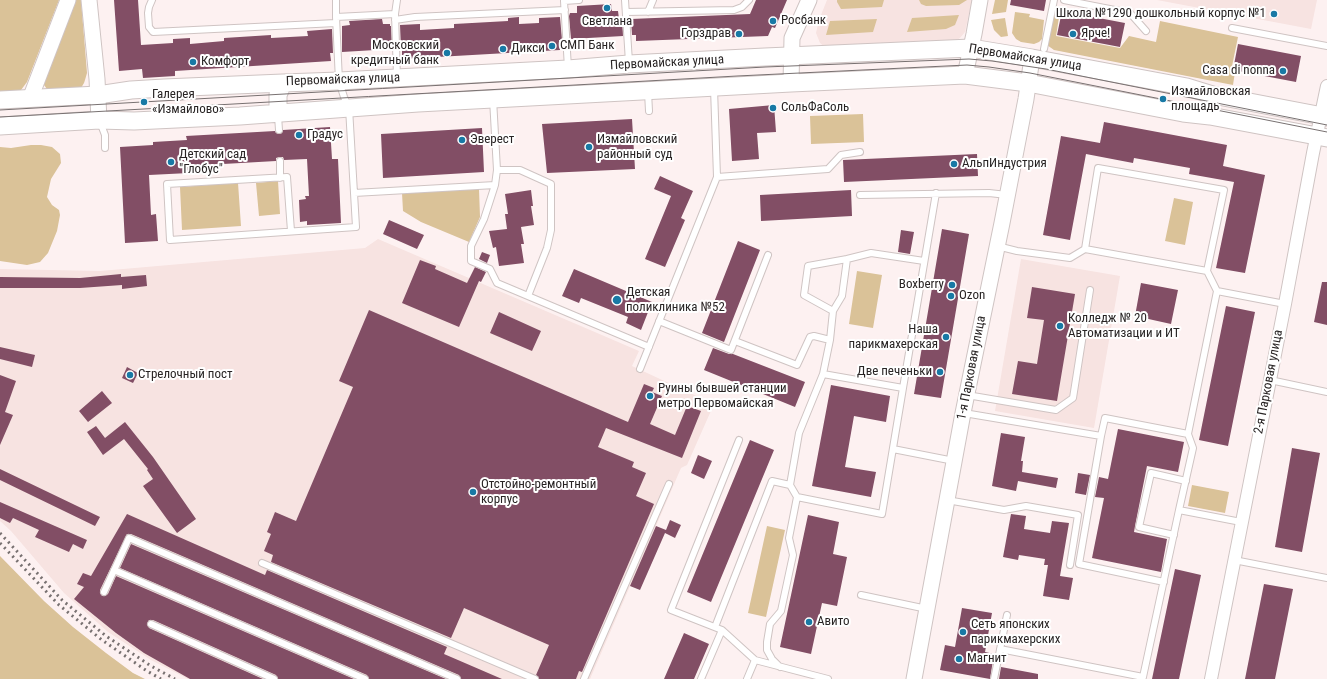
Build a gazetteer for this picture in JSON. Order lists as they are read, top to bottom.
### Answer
{
  "streets": {
    "main road": ["Первомайская улица"],
    "street": ["1-я Парковая улица", "2-я Парковая улица"]
  },
  "crossings": [
    ["Первомайская улица", "1-я Парковая улица"],
    ["Первомайская улица", "2-я Парковая улица"]
  ],
  "places": [
    "Светлана",
    "Школа №1290 дошкольный корпус №1",
    "Росбанк",
    "Горздрав",
    "Ярче!",
    "СМП Банк",
    "Дикси",
    "Московский кредитный банк",
    "Комфорт",
    "Casa di nonna",
    "Измайловская площадь",
    "Галерея «Измайлово»",
    "СольФаСоль",
    "Градус",
    "Эверест",
    "Измайловский районный суд",
    "Детский сад \"Глобус\"",
    "АльпИндустрия",
    "Boxberry",
    "Ozon",
    "Детская поликлиника №52",
    "Колледж № 20 Автоматизации и ИТ",
    "Наша парикмахерская",
    "Две печеньки",
    "Стрелочный пост",
    "Руины бывшей станции метро Первомайская",
    "Отстойно-ремонтный корпус",
    "Авито",
    "Сеть японских парикмахерских",
    "Магнит"
  ]
}
